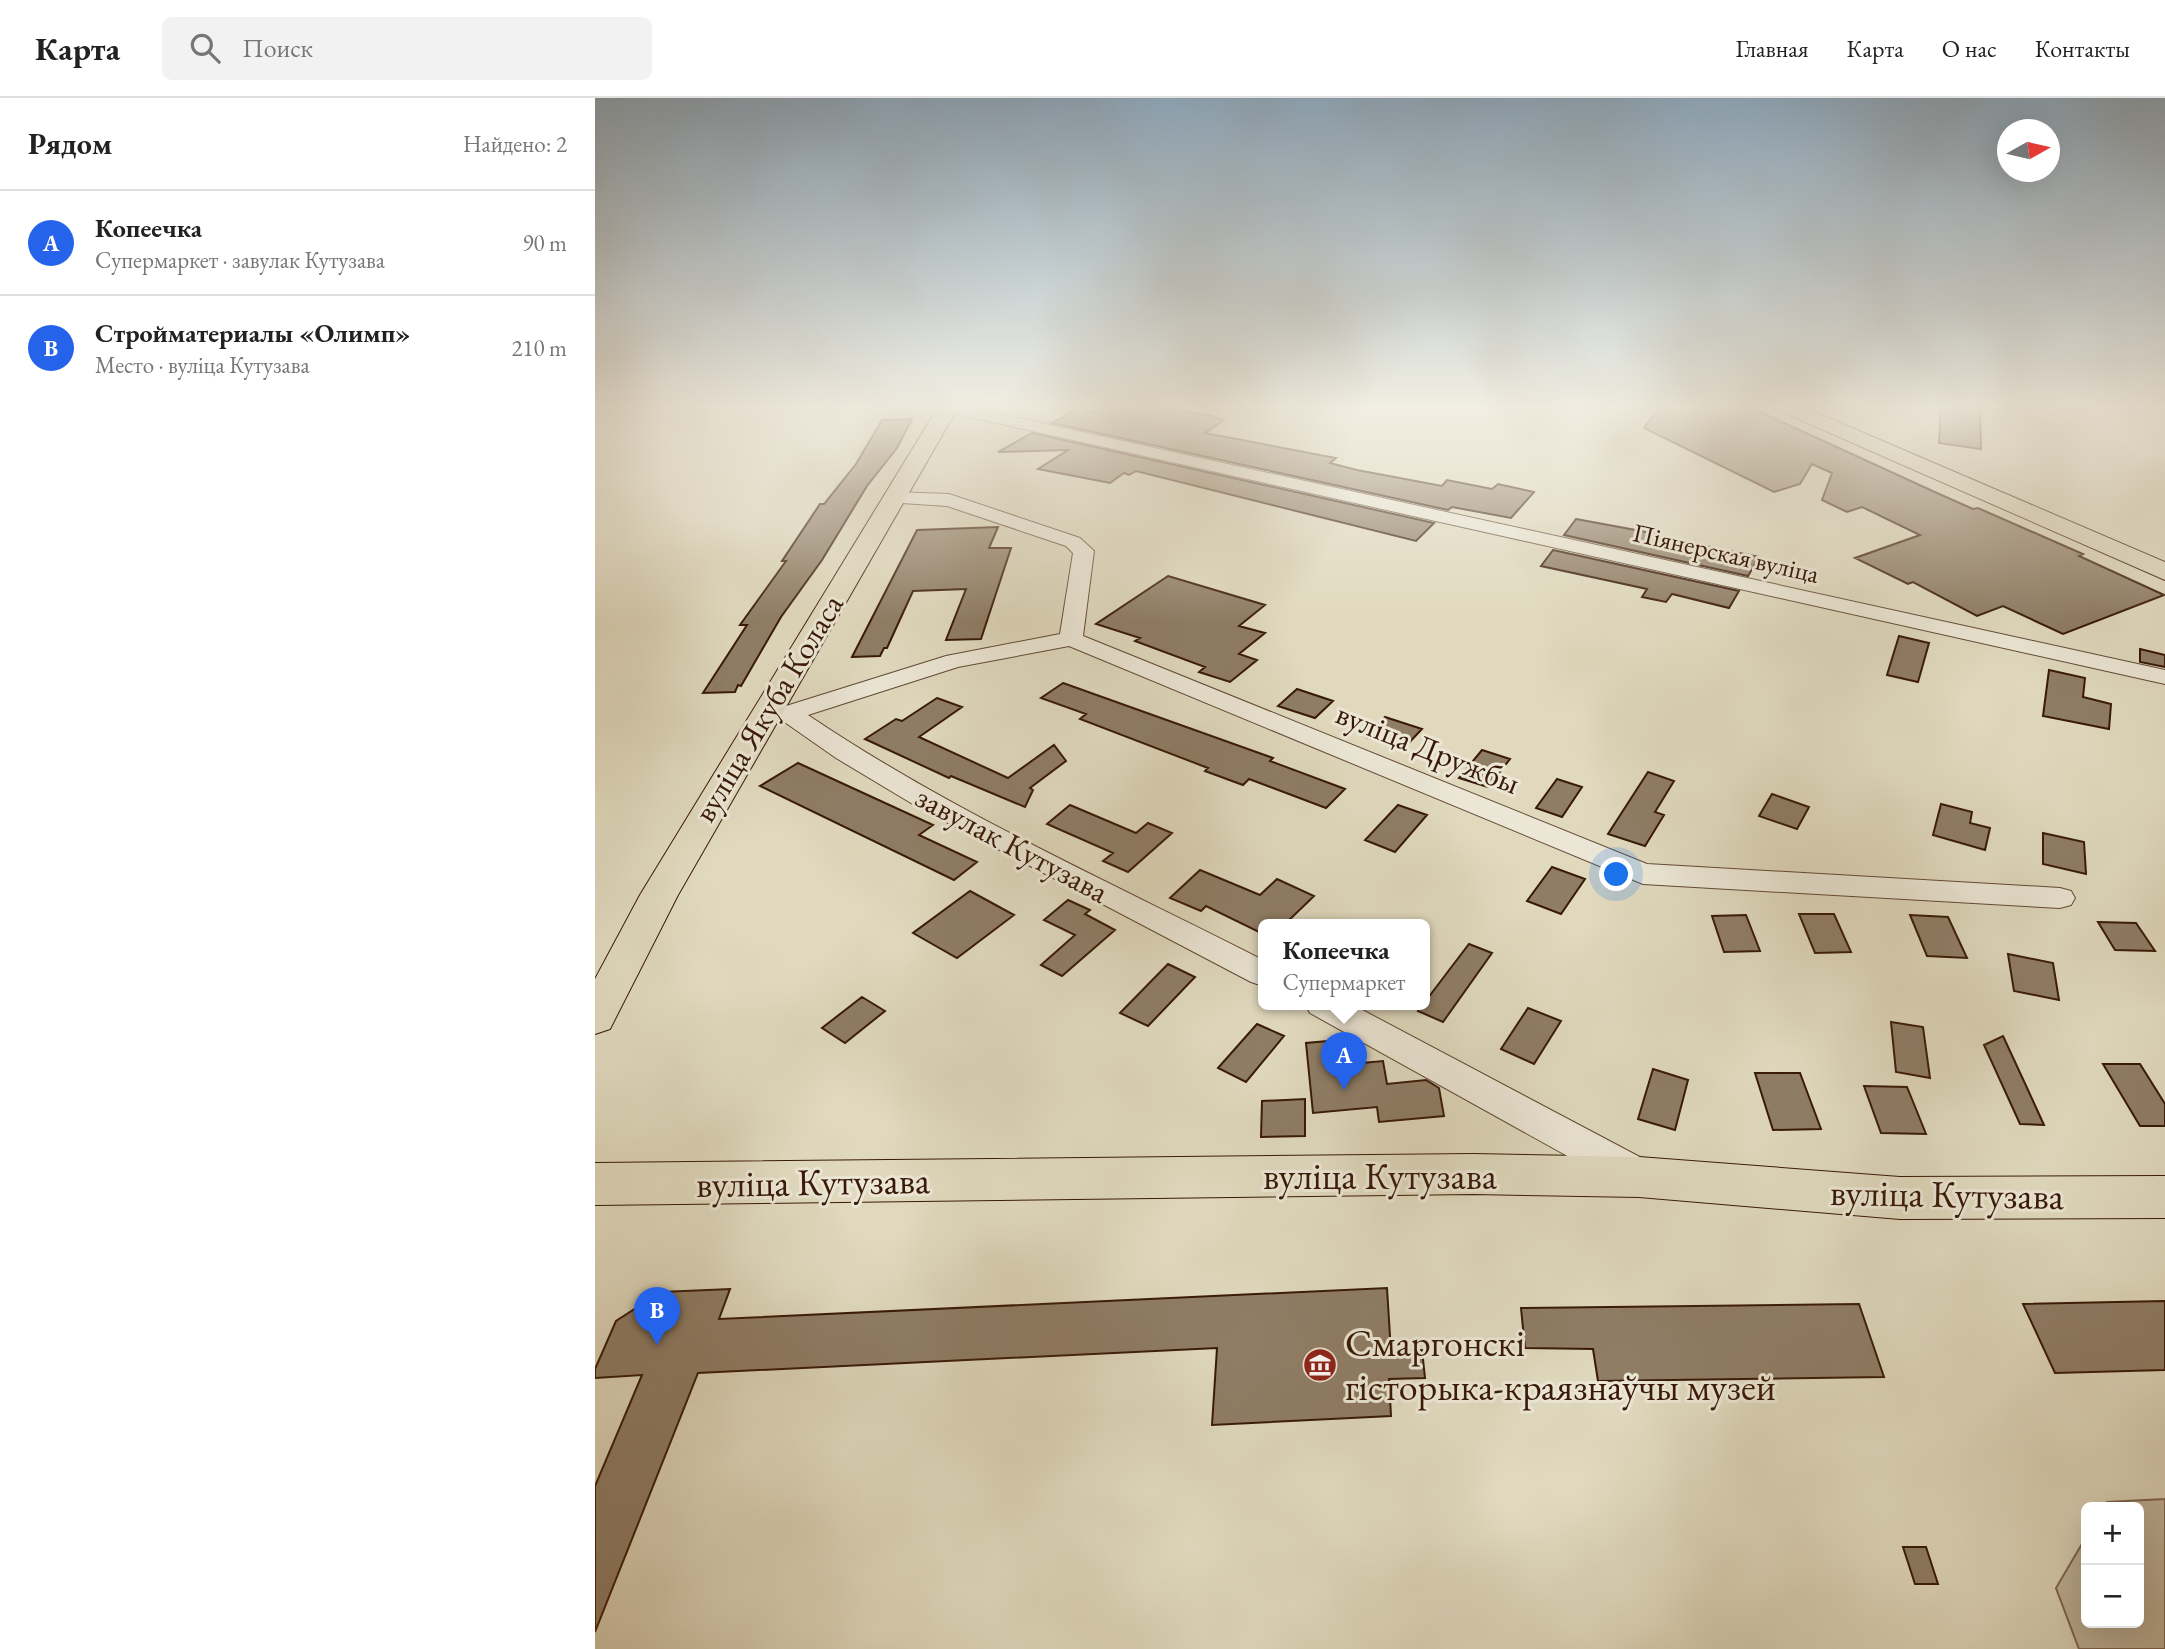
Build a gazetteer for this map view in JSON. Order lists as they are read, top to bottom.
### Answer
{
  "streets": {
    "main road": ["вуліца Якуба Коласа", "вуліца Кутузава"],
    "street": ["Піянерская вуліца", "вуліца Дружбы", "завулак Кутузава"]
  },
  "crossings": [
    ["вуліца Якуба Коласа", "завулак Кутузава"]
  ],
  "places": {
    "museum": ["Смаргонскі гісторыка-краязнаўчы музей"]
  },
  "north": "right",
  "page": {
    "header": "Карта",
    "search": "Поиск",
    "nav": [
      "Главная",
      "Карта",
      "О нас",
      "Контакты"
    ],
    "heading": ["Рядом", "Найдено: 2"],
    "list": [
      {
        "mark": "A",
        "name": "Копеечка",
        "note": "Супермаркет · завулак Кутузава",
        "value": "90 m"
      },
      {
        "mark": "B",
        "name": "Стройматериалы «Олимп»",
        "note": "Место · вуліца Кутузава",
        "value": "210 m"
      }
    ],
    "popup": ["Копеечка", "Супермаркет"],
    "pins": ["A", "B"],
    "map_buttons": ["+", "−"]
  }
}
